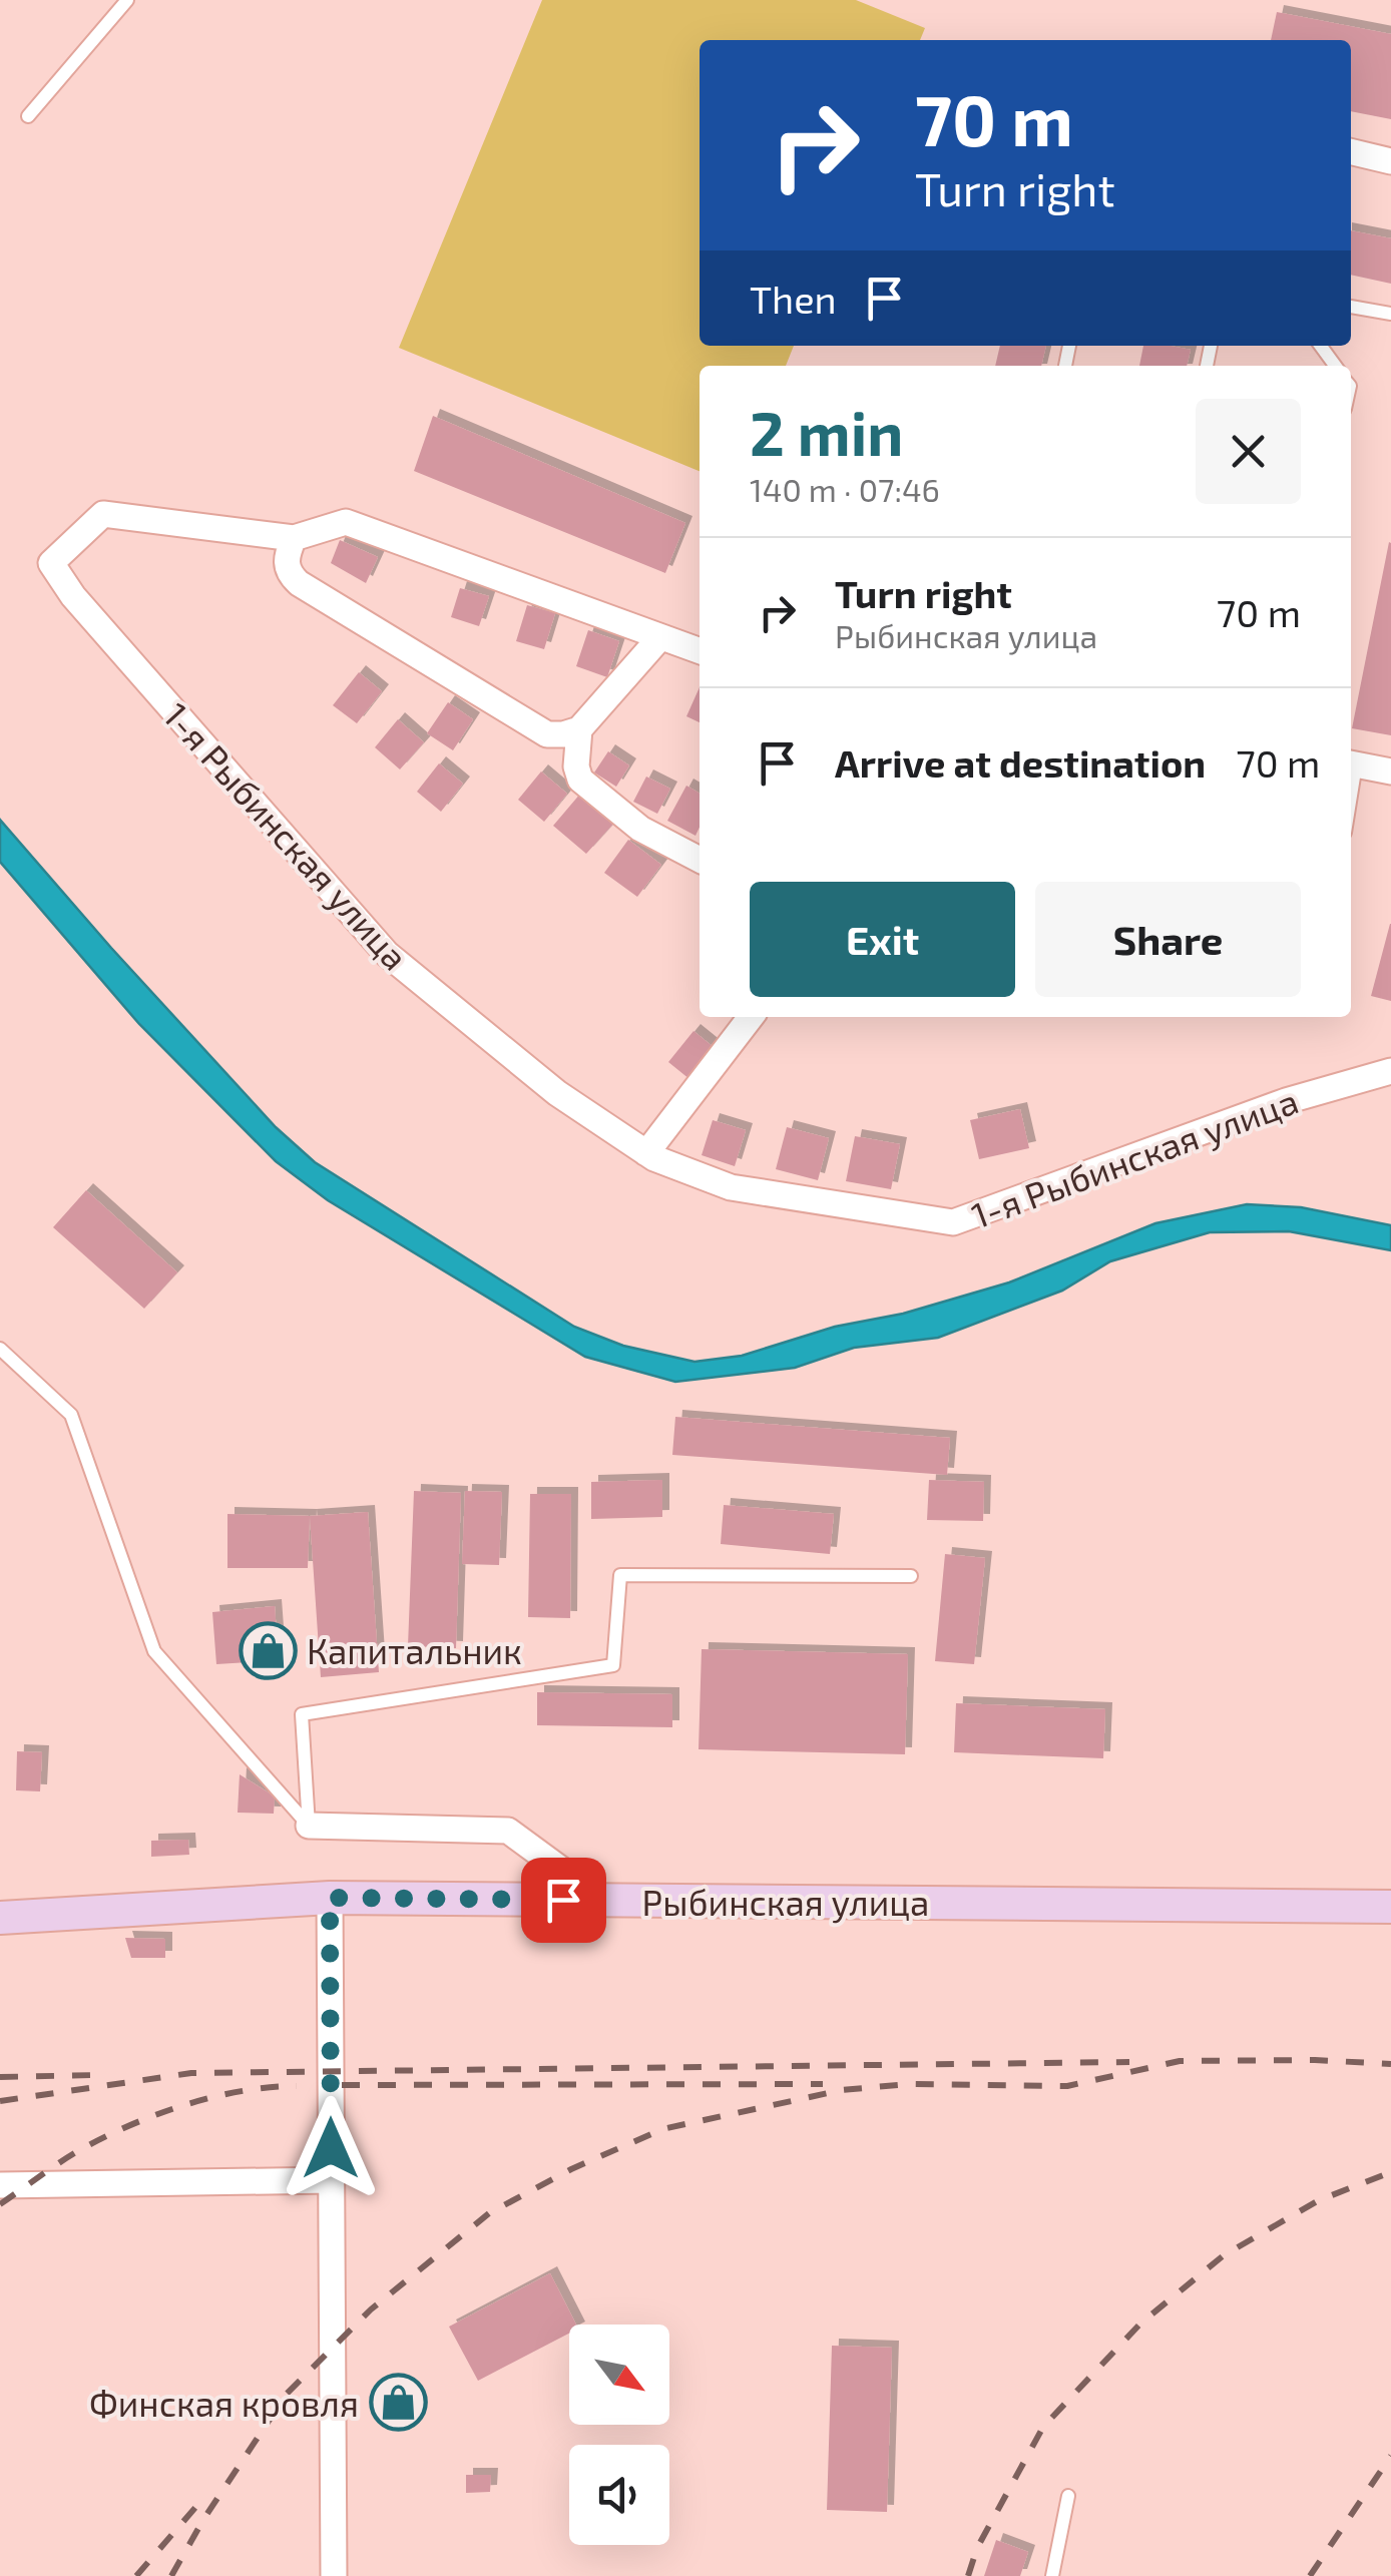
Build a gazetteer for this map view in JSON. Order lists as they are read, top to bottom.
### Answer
{
  "streets": {
    "main road": ["Рыбинская улица"],
    "street": ["1-я Рыбинская улица"]
  },
  "places": {
    "shop": ["Капитальник", "Финская кровля"]
  },
  "north": "bottom right",
  "page": {
    "turn": ["70 m", "Turn right"],
    "then": "Then",
    "heading": ["2 min", "140 m · 07:46"],
    "list": [
      {
        "name": "Turn right",
        "note": "Рыбинская улица",
        "value": "70 m"
      },
      {
        "name": "Arrive at destination",
        "value": "70 m"
      }
    ],
    "buttons": ["Exit", "Share"]
  }
}
